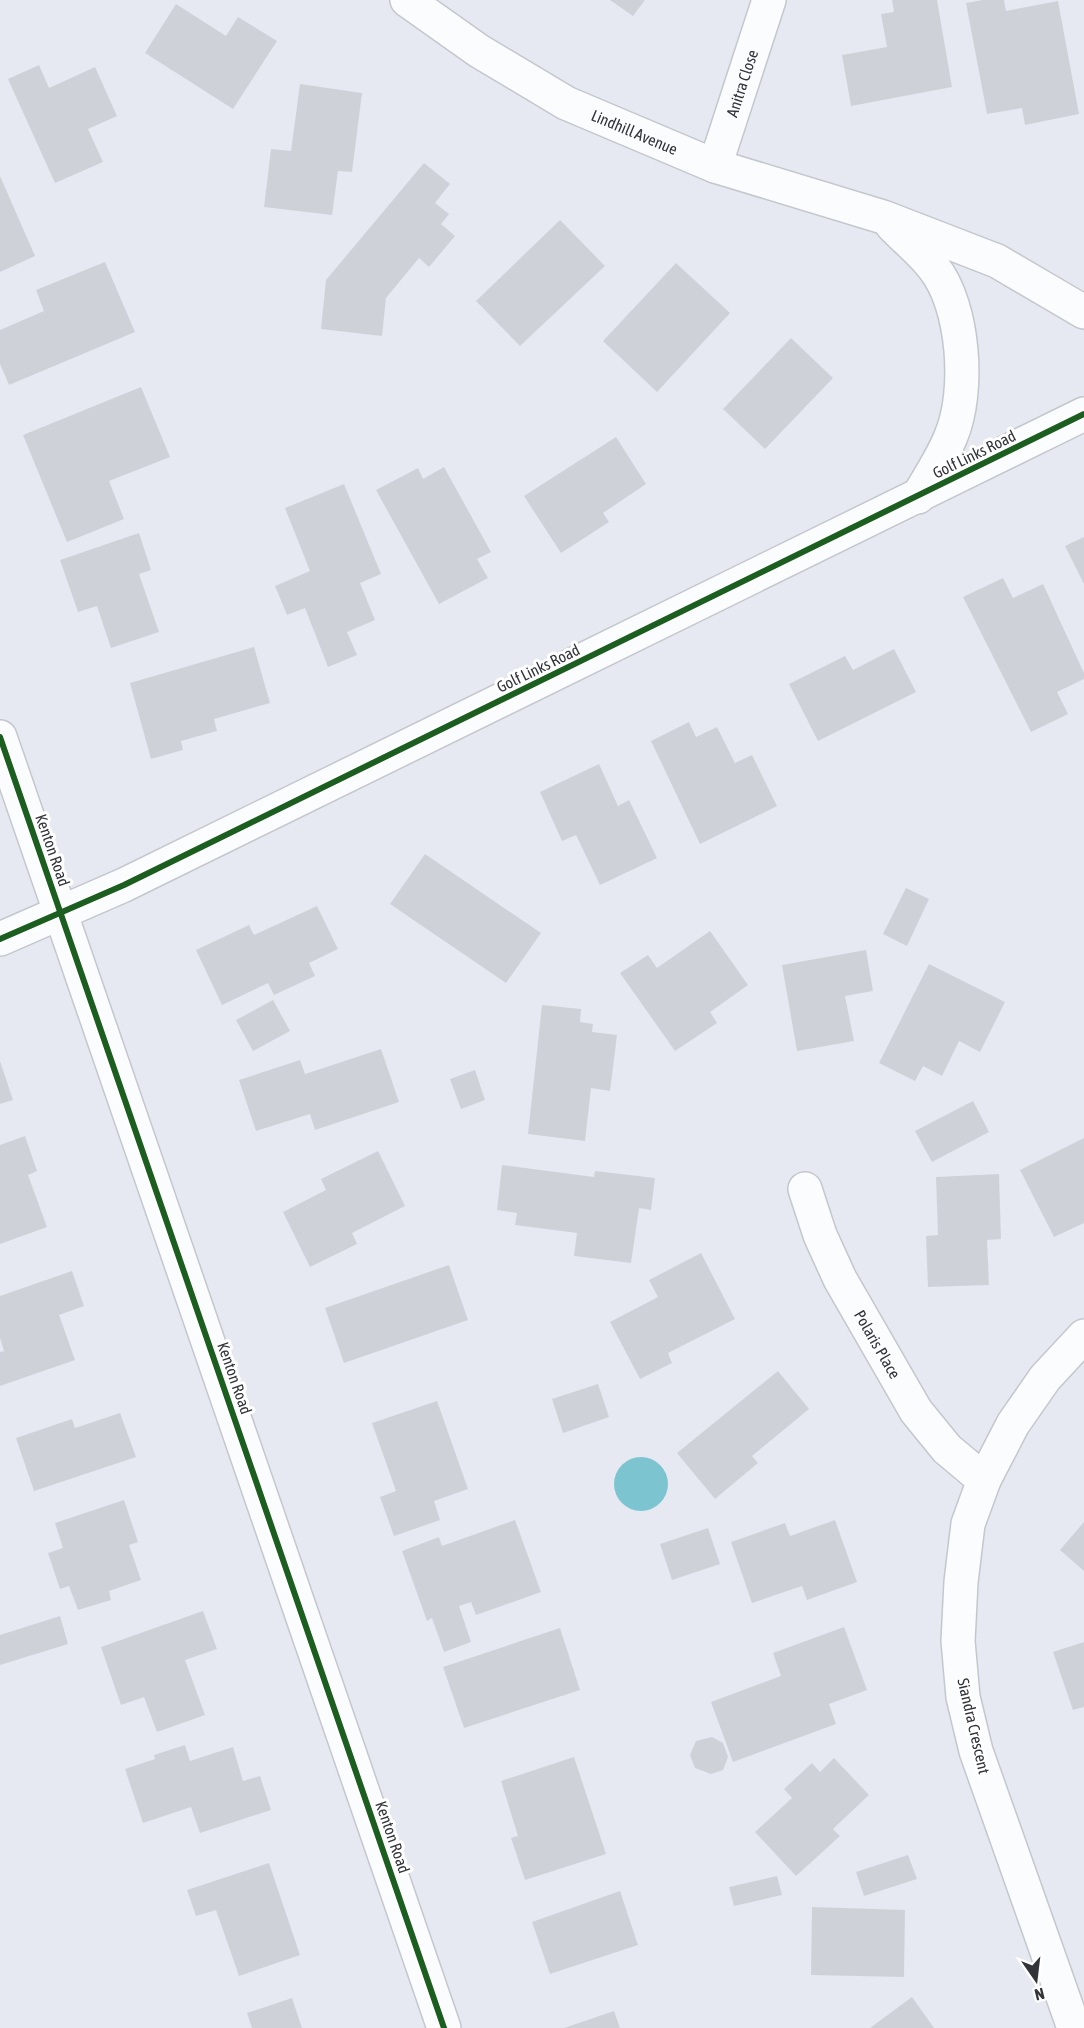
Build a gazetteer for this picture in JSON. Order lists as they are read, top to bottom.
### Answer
{
  "streets": {
    "street": [
      "Anitra Close",
      "Lindhill Avenue",
      "Golf Links Road",
      "Kenton Road",
      "Polaris Place",
      "Siandra Crescent"
    ]
  },
  "crossings": [
    ["Anitra Close", "Lindhill Avenue"],
    ["Lindhill Avenue", "Golf Links Road"],
    ["Golf Links Road", "Kenton Road"],
    ["Polaris Place", "Siandra Crescent"]
  ],
  "north": "bottom"
}
